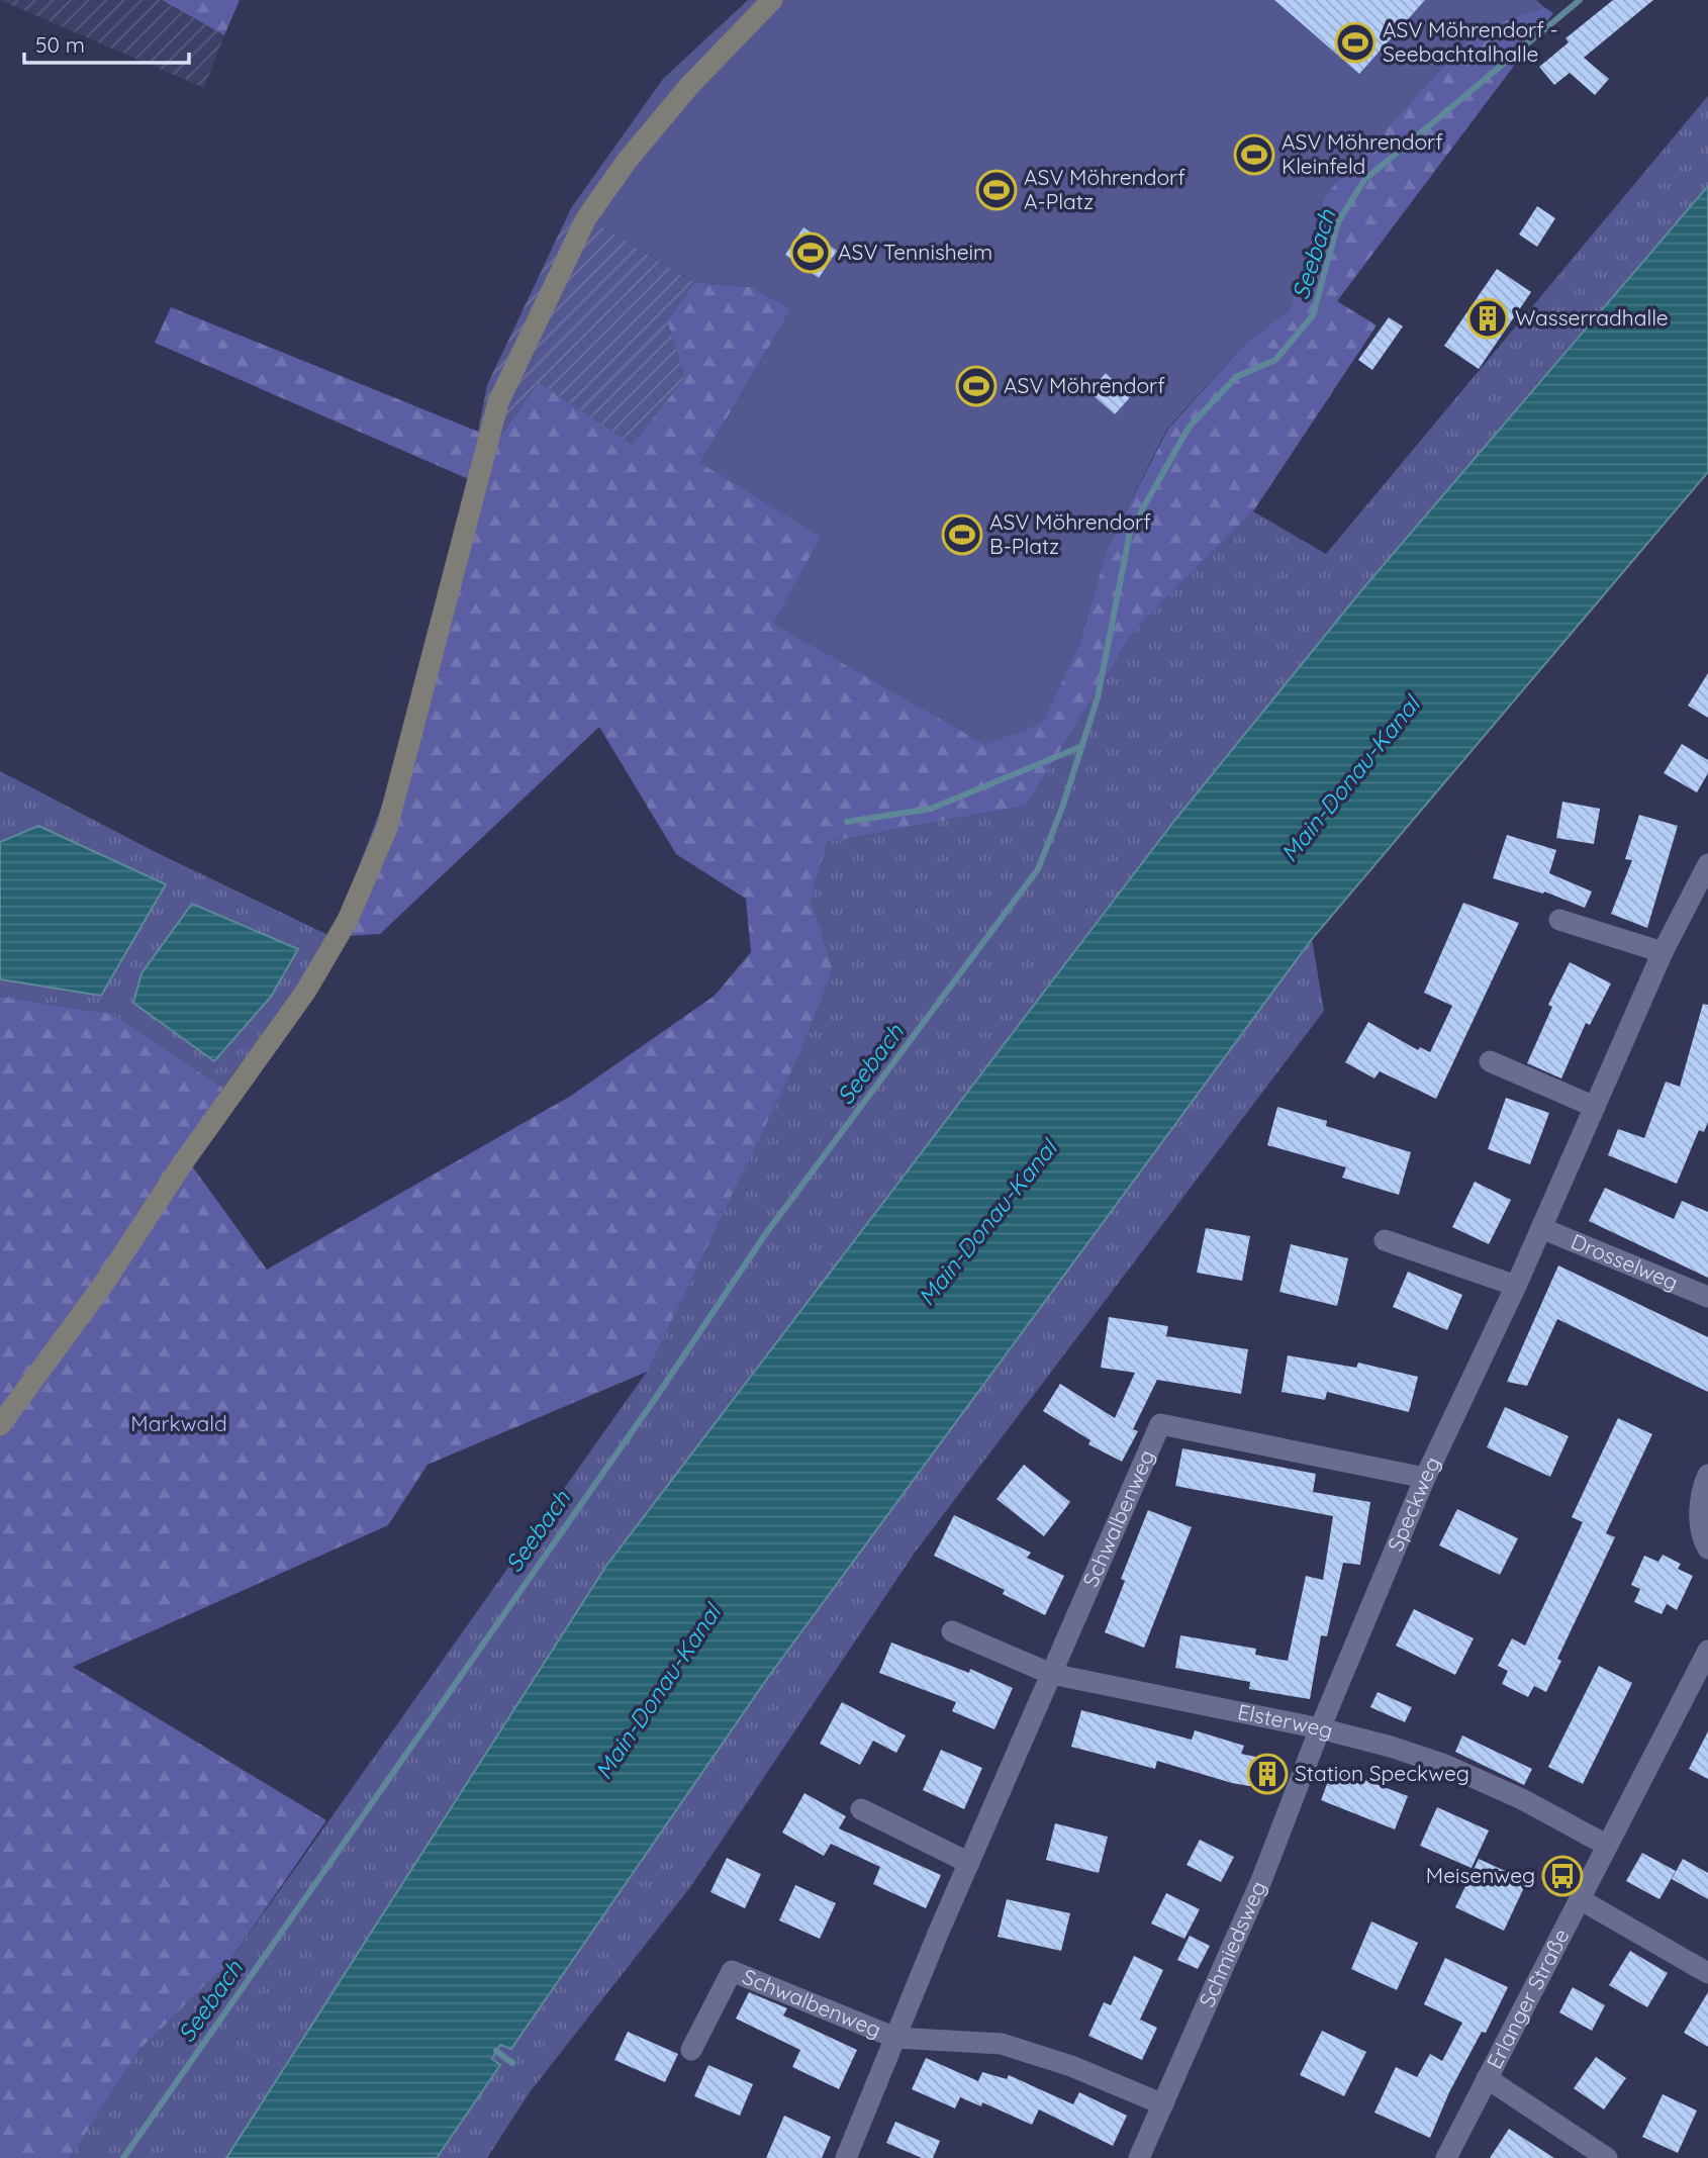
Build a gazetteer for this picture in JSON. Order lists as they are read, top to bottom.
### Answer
{
  "streets": {
    "street": [
      "Drosselweg",
      "Speckweg",
      "Schwalbenweg",
      "Elsterweg",
      "Schmiedsweg",
      "Erlanger Straße"
    ]
  },
  "crossings": [
    ["Drosselweg", "Speckweg"],
    ["Speckweg", "Schwalbenweg"],
    ["Speckweg", "Elsterweg"],
    ["Speckweg", "Schmiedsweg"],
    ["Schwalbenweg", "Elsterweg"],
    ["Schwalbenweg", "Schmiedsweg"],
    ["Elsterweg", "Schmiedsweg"],
    ["Elsterweg", "Erlanger Straße"]
  ],
  "water": ["Seebach", "Main-Donau-Kanal"],
  "parks": ["Markwald"],
  "places": {
    "sports": [
      "ASV Möhrendorf - Seebachtalhalle",
      "ASV Möhrendorf Kleinfeld",
      "ASV Möhrendorf A-Platz",
      "ASV Tennisheim",
      "ASV Möhrendorf",
      "ASV Möhrendorf B-Platz"
    ],
    "building": ["Wasserradhalle", "Station Speckweg"],
    "bus stop": ["Meisenweg"]
  },
  "scale_bar": "50 m"
}
